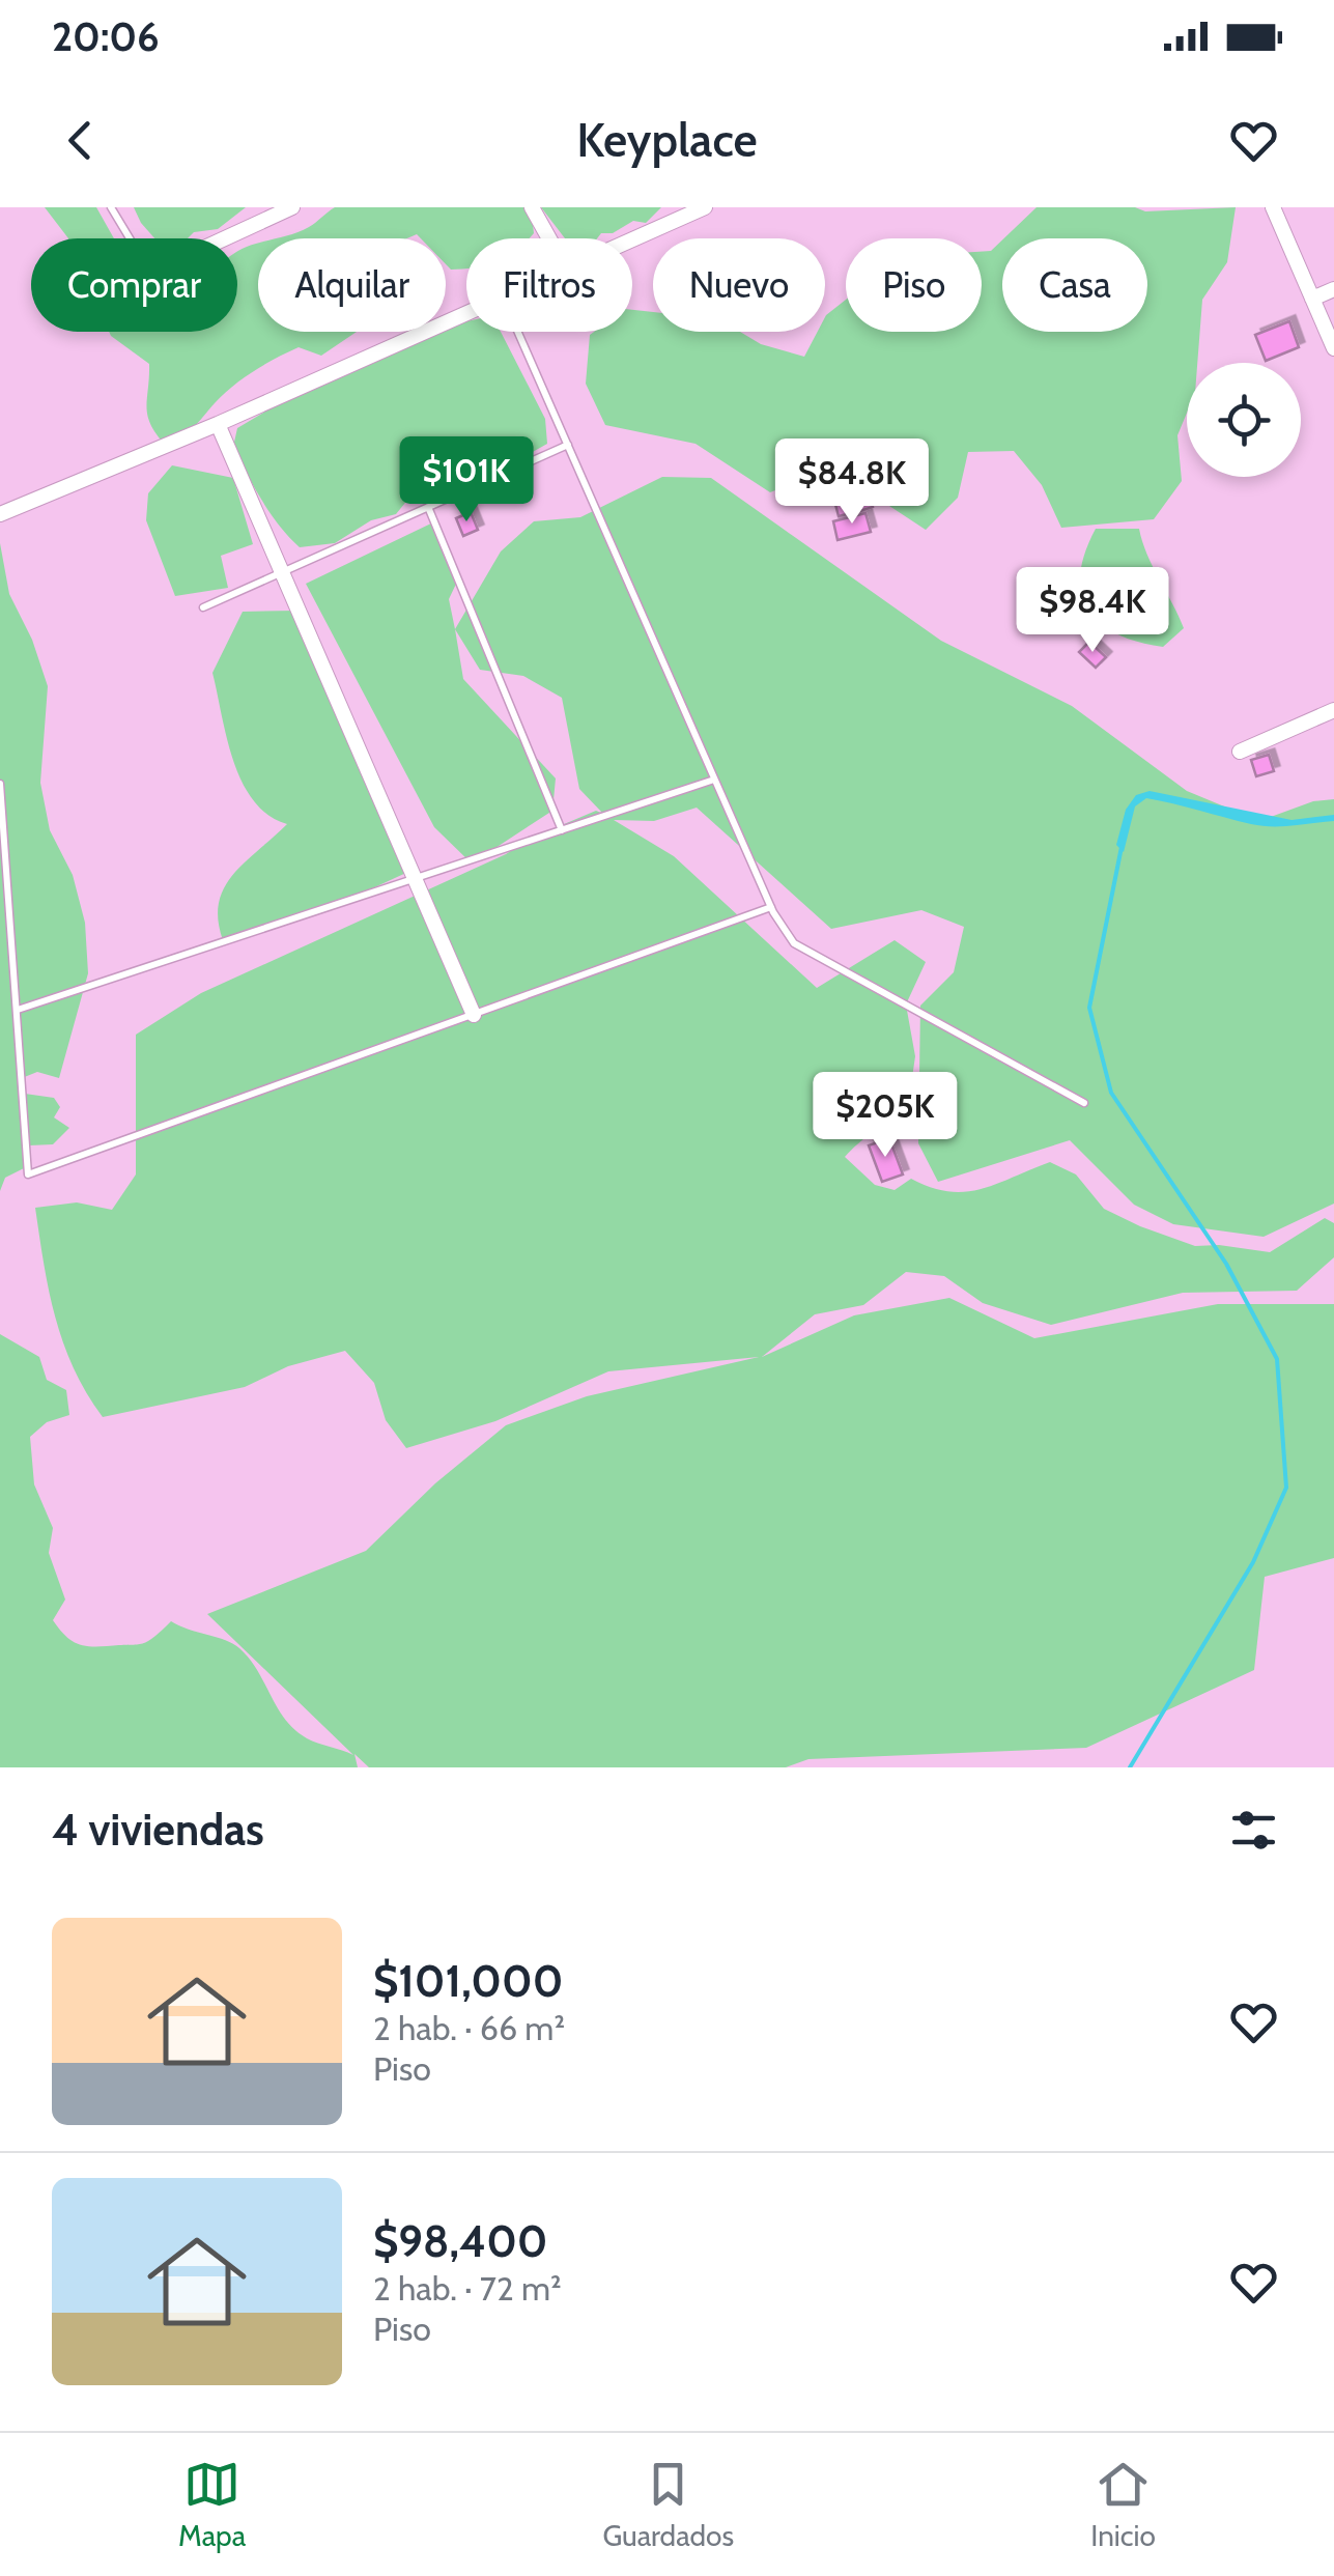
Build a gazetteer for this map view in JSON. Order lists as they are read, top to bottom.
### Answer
{
  "page": {
    "status": "20:06",
    "header": "Keyplace",
    "chip": [
      "Comprar",
      "Alquilar",
      "Filtros",
      "Nuevo",
      "Piso",
      "Casa"
    ],
    "price": [
      "$101K",
      "$84.8K",
      "$98.4K",
      "$205K"
    ],
    "heading": "4 viviendas",
    "list": [
      {
        "name": "$101,000",
        "note": "2 hab. · 66 m² · Piso"
      },
      {
        "name": "$98,400",
        "note": "2 hab. · 72 m² · Piso"
      }
    ],
    "tabs": ["Mapa", "Guardados", "Inicio"]
  }
}
